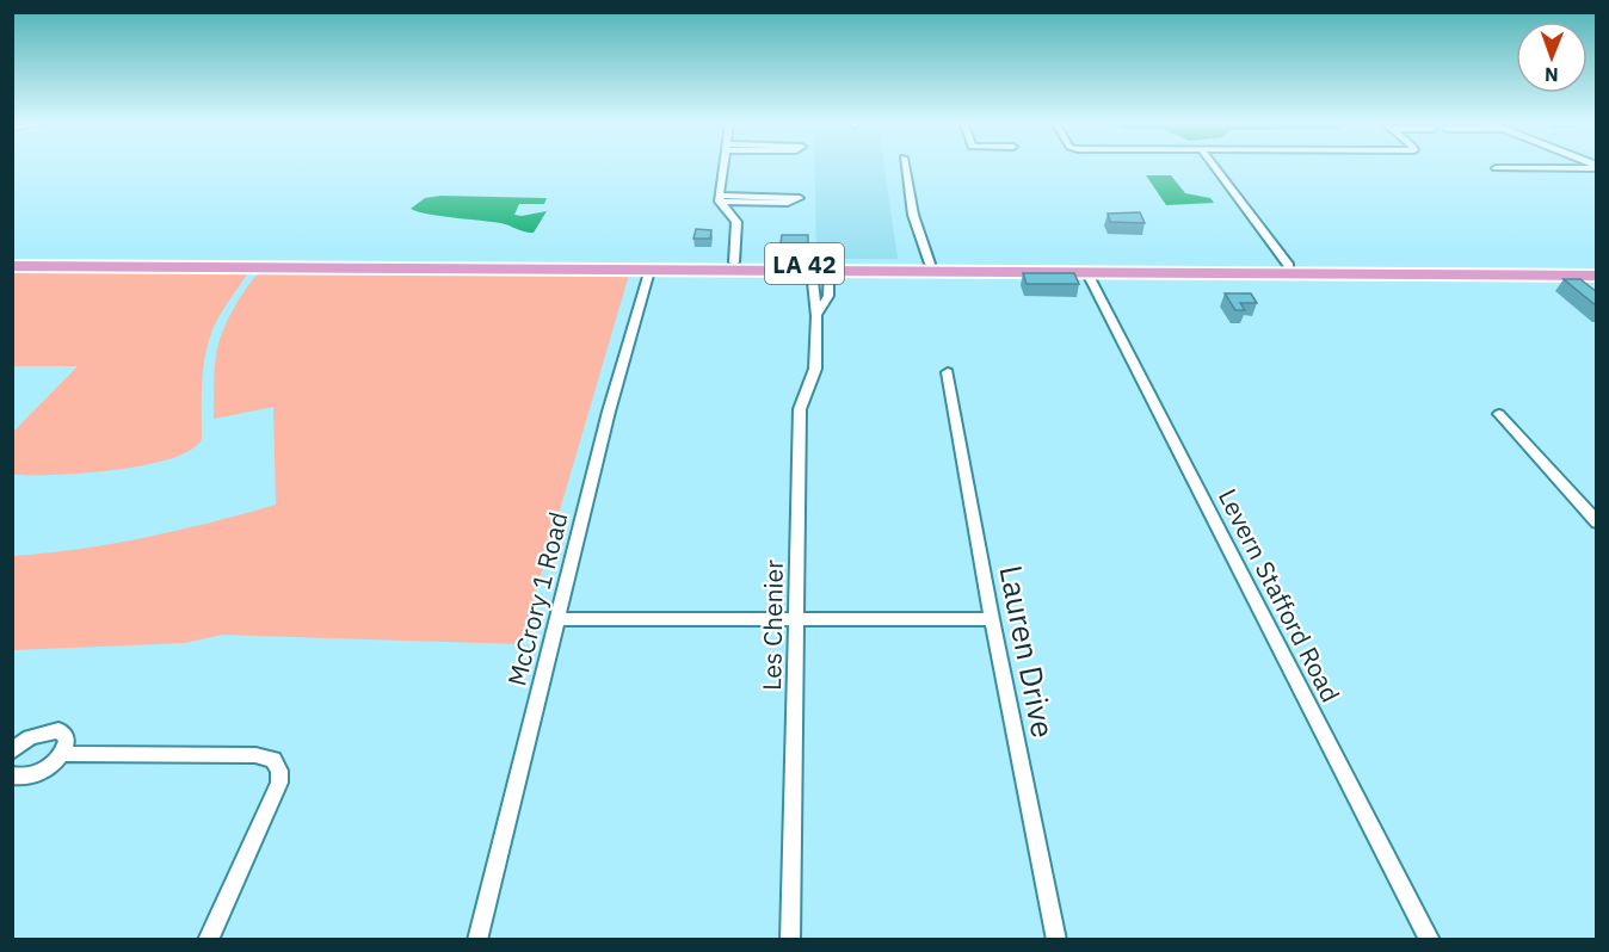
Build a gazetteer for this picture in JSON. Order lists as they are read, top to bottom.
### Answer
{
  "streets": {
    "main road": ["LA 42"],
    "street": [
      "Levern Stafford Road",
      "McCrory 1 Road",
      "Les Chenier",
      "Lauren Drive"
    ]
  },
  "crossings": [
    ["LA 42", "Levern Stafford Road"],
    ["LA 42", "McCrory 1 Road"],
    ["LA 42", "Les Chenier"]
  ],
  "north": "bottom"
}
